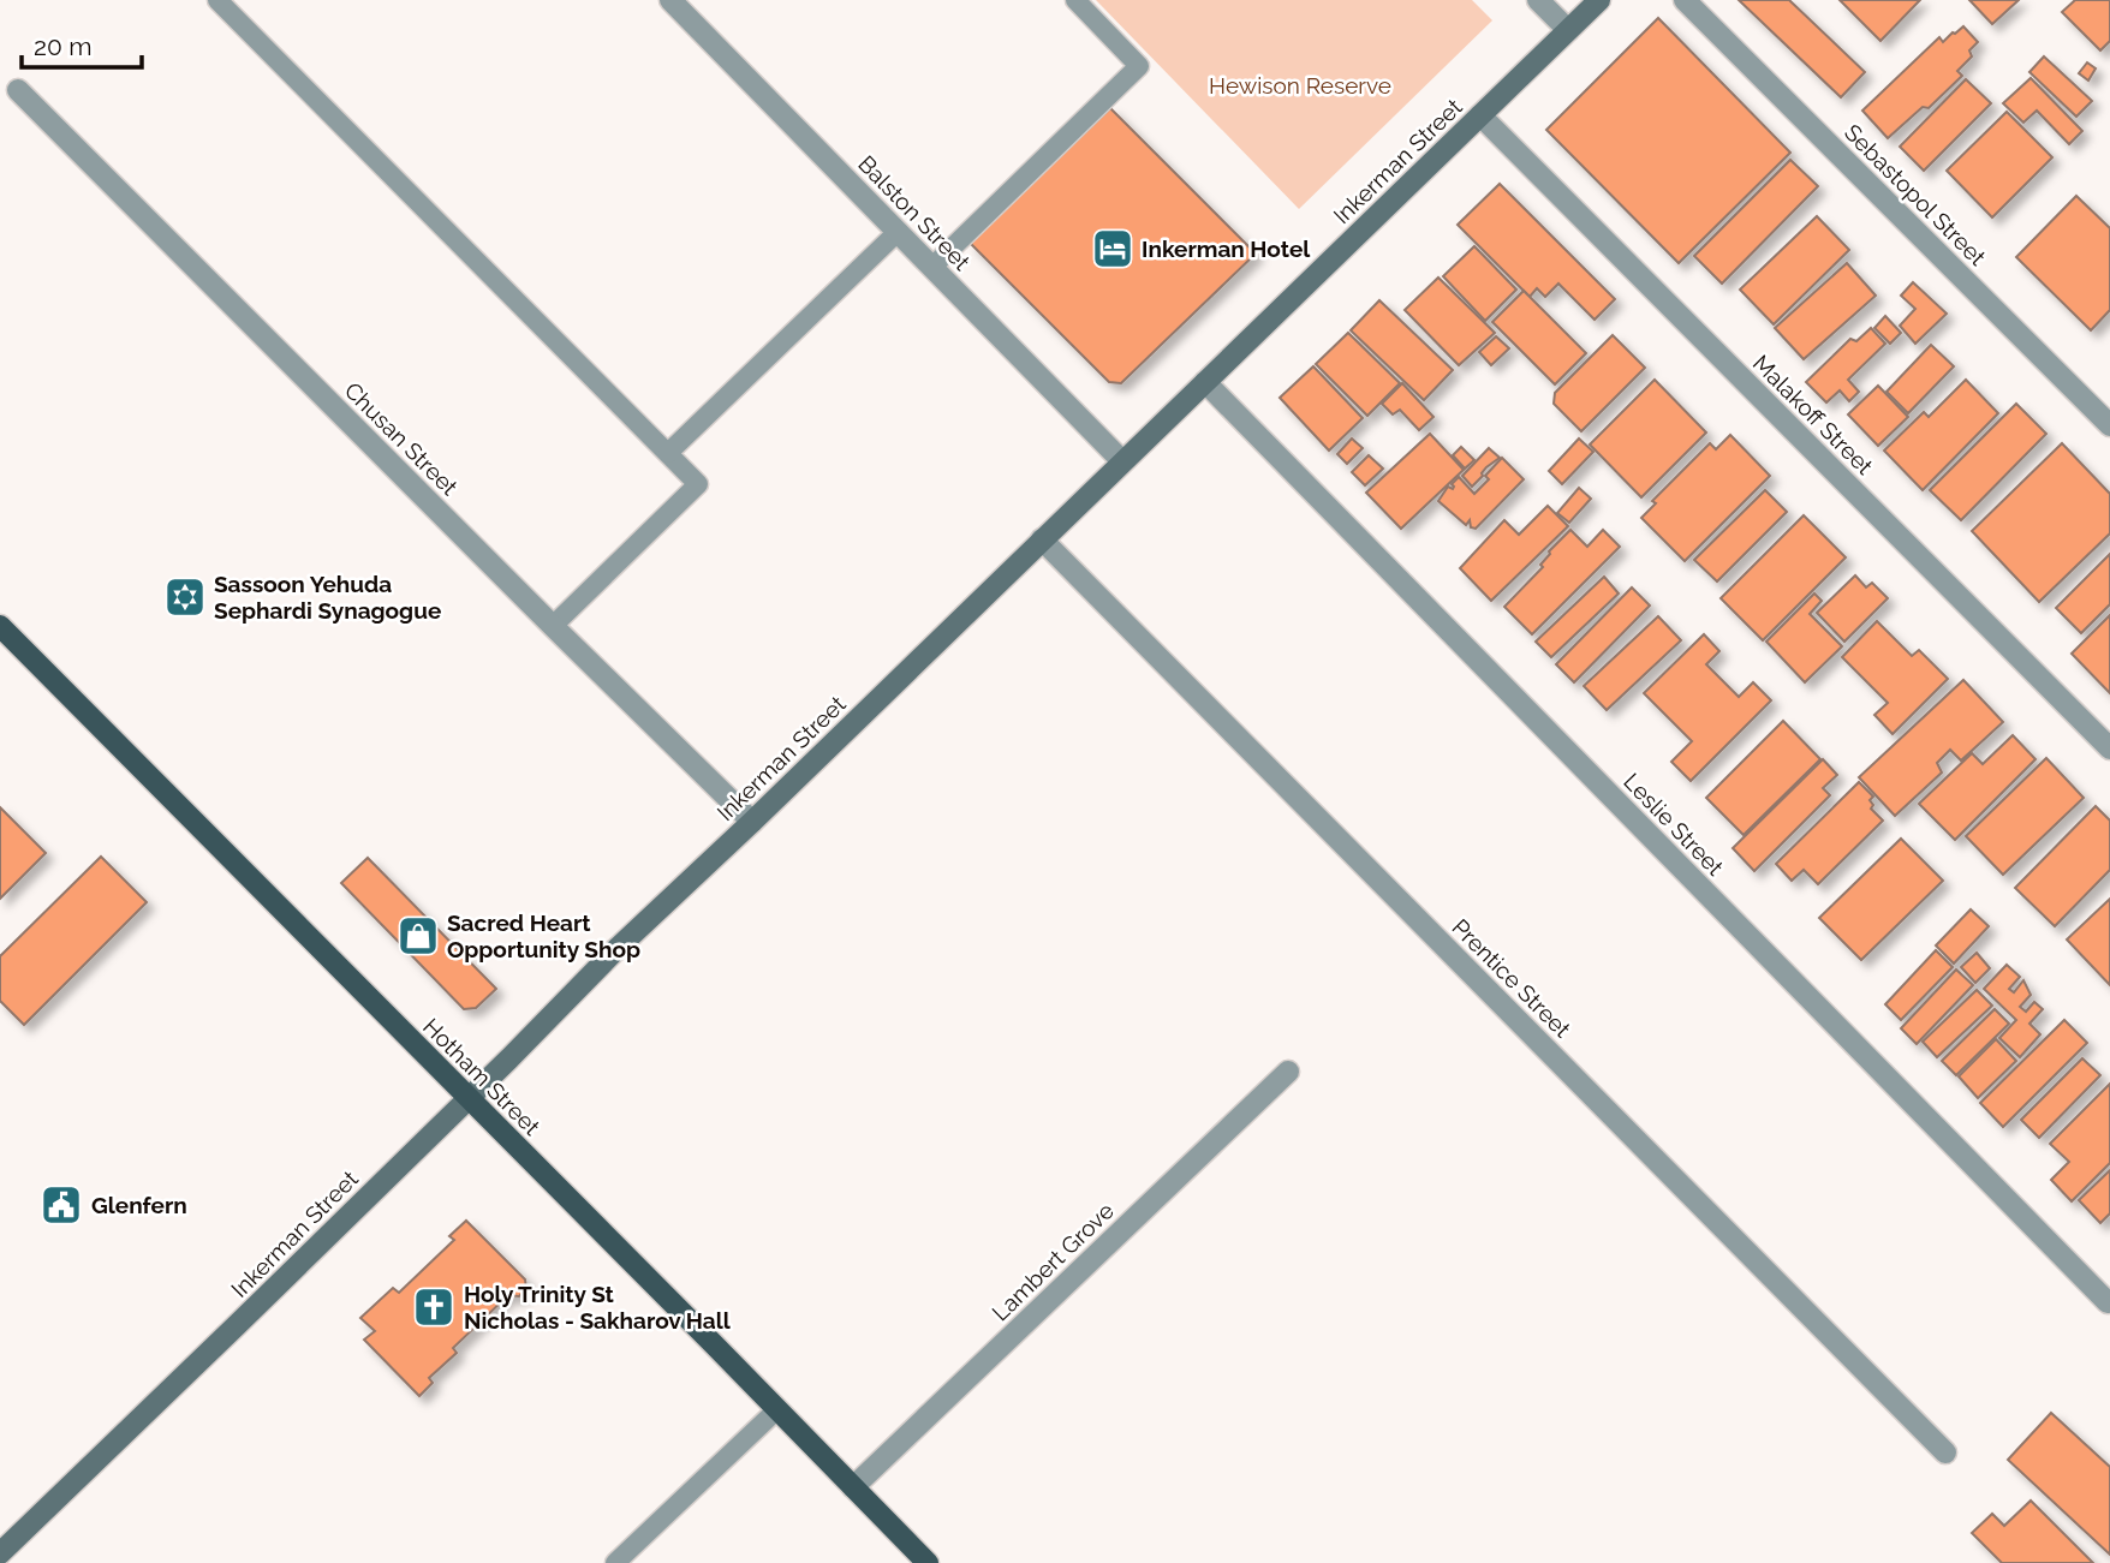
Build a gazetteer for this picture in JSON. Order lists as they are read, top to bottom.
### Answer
{
  "streets": {
    "main road": ["Hotham Street"],
    "street": [
      "Inkerman Street",
      "Sebastopol Street",
      "Balston Street",
      "Malakoff Street",
      "Chusan Street",
      "Leslie Street",
      "Prentice Street",
      "Lambert Grove"
    ]
  },
  "crossings": [
    ["Inkerman Street", "Balston Street"],
    ["Inkerman Street", "Malakoff Street"],
    ["Inkerman Street", "Chusan Street"],
    ["Inkerman Street", "Leslie Street"],
    ["Inkerman Street", "Prentice Street"],
    ["Inkerman Street", "Hotham Street"],
    ["Hotham Street", "Lambert Grove"]
  ],
  "parks": ["Hewison Reserve"],
  "places": {
    "hotel": ["Inkerman Hotel"],
    "synagogue": ["Sassoon Yehuda Sephardi Synagogue"],
    "shop": ["Sacred Heart Opportunity Shop"],
    "public building": ["Glenfern"],
    "church": ["Holy Trinity St Nicholas - Sakharov Hall"]
  },
  "scale_bar": "20 m"
}
